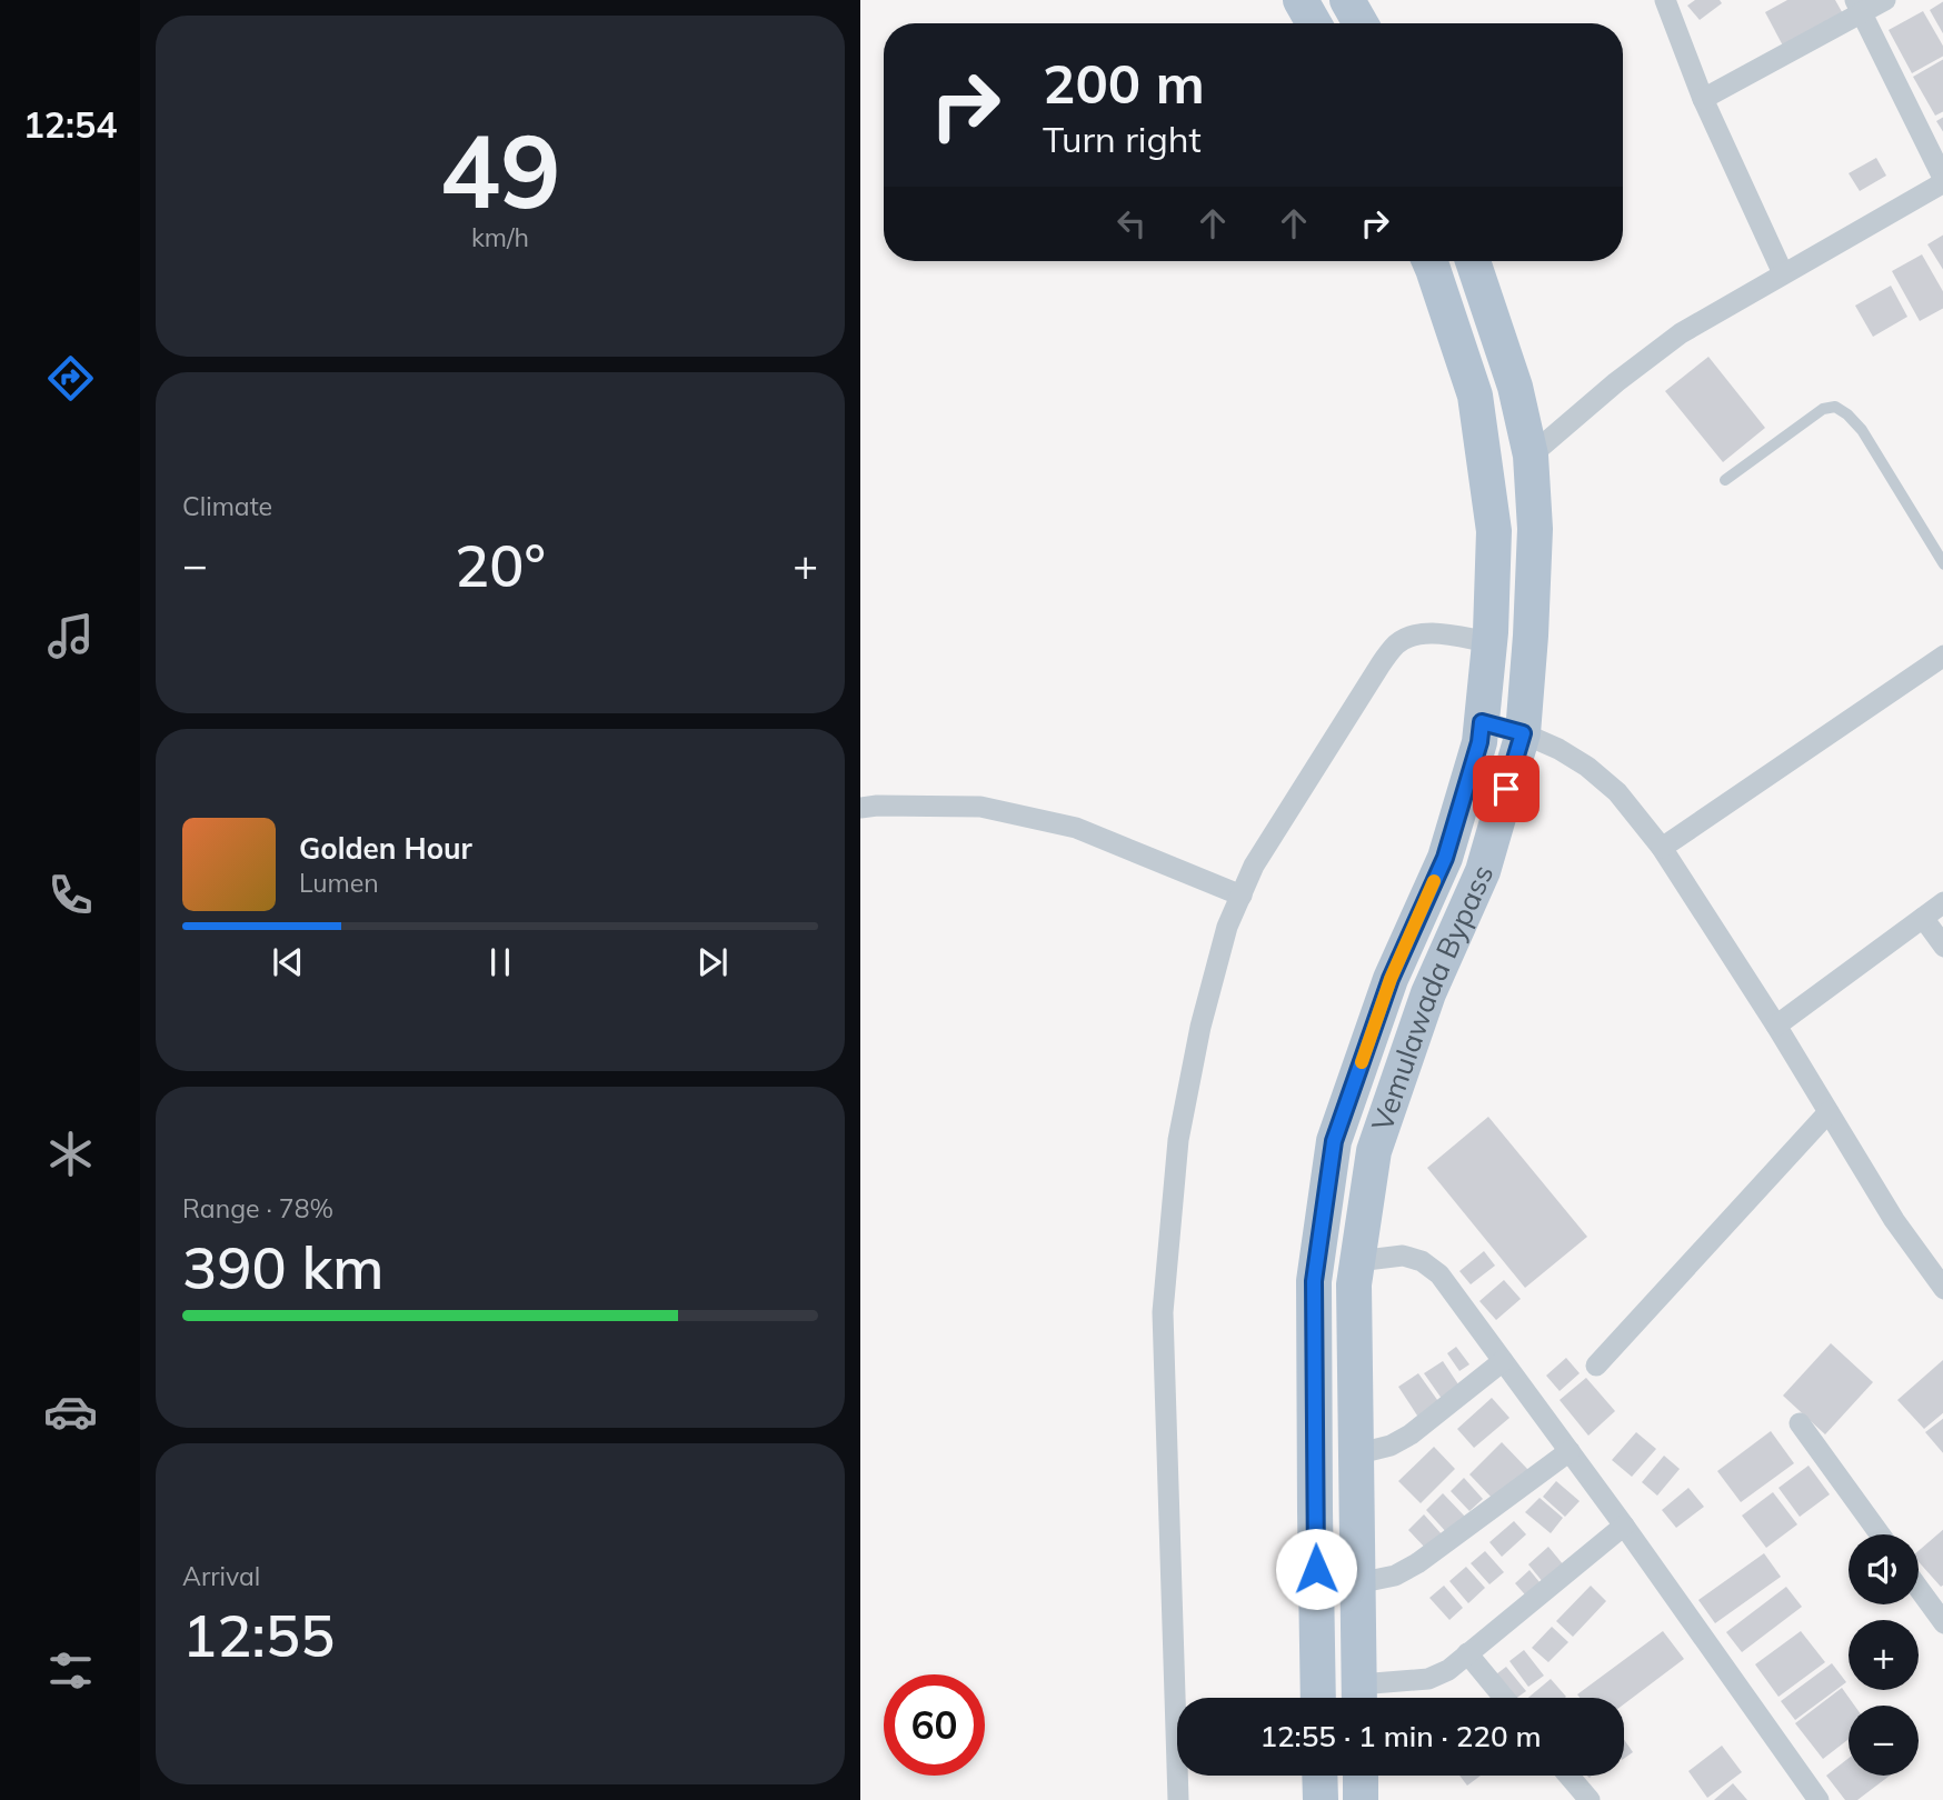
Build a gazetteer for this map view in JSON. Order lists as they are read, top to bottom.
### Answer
{
  "streets": {
    "main road": ["Vemulawada Bypass"]
  },
  "page": {
    "tabs": "12:54",
    "tile": [
      ["49", "km/h"],
      "Climate",
      ["Range · 78%", "390 km"],
      ["Arrival", "12:55"]
    ],
    "turn": ["200 m", "Turn right"],
    "heat": ["−", "20°", "+"],
    "song": ["Golden Hour", "Lumen"],
    "map_buttons": ["+", "−"],
    "limit": "60",
    "trip": "12:55 · 1 min · 220 m"
  }
}
